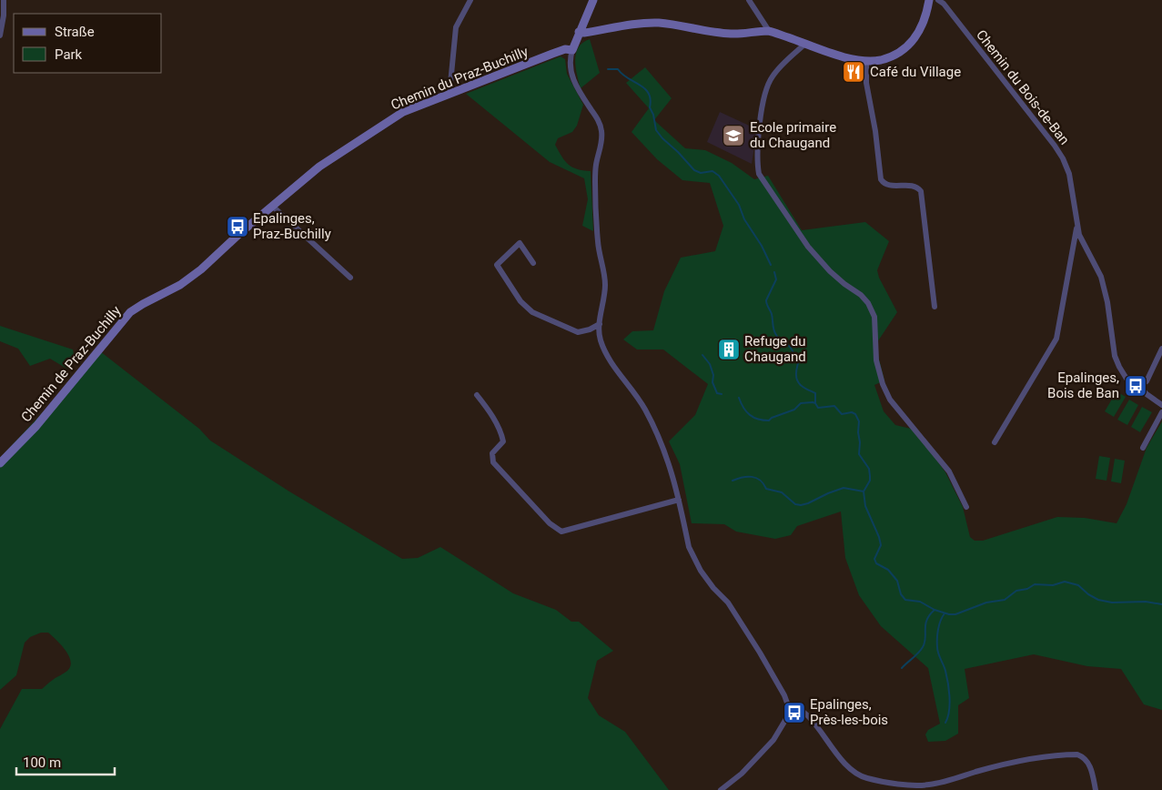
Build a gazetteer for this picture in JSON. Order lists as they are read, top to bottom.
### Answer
{
  "streets": {
    "street": ["Chemin du Praz-Buchilly", "Chemin du Bois-de-Ban", "Chemin de Praz-Buchilly"]
  },
  "crossings": [
    ["Chemin du Praz-Buchilly", "Chemin de Praz-Buchilly"]
  ],
  "places": {
    "restaurant": ["Café du Village"],
    "school or university": ["Ecole primaire du Chaugand"],
    "bus stop": ["Epalinges, Praz-Buchilly", "Epalinges, Bois de Ban", "Epalinges, Près-les-bois"],
    "building": ["Refuge du Chaugand"]
  },
  "legend": ["Straße", "Park"],
  "scale_bar": "100 m"
}
